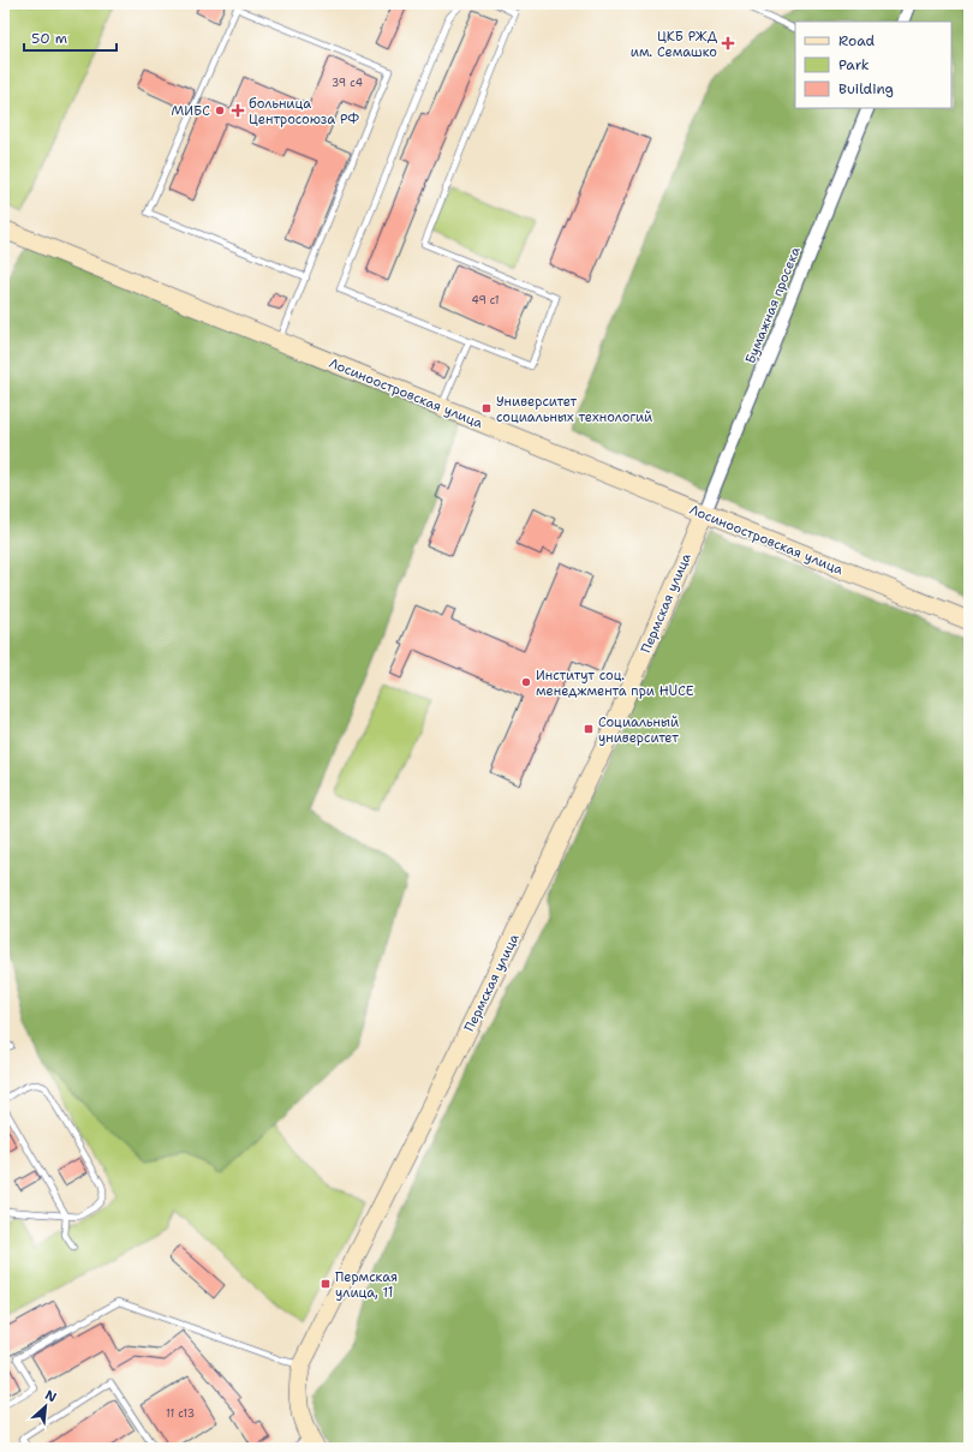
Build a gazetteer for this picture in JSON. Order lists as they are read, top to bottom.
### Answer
{
  "streets": {
    "street": ["Бумажная просека", "Лосиноостровская улица", "Пермская улица"]
  },
  "crossings": [
    ["Бумажная просека", "Лосиноостровская улица"],
    ["Бумажная просека", "Пермская улица"],
    ["Лосиноостровская улица", "Пермская улица"]
  ],
  "places": {
    "health": ["ЦКБ РЖД им. Семашко", "больница Центросоюза РФ"],
    "other": ["МИБС", "Институт соц. менеджмента при HUCE"],
    "transit": ["Университет социальных технологий", "Социальный университет", "Пермская улица, 11"]
  },
  "house_numbers": ["39 с4", "49 с1", "11 с13"],
  "legend": ["Road", "Park", "Building"],
  "scale_bar": "50 m",
  "north": "top right"
}
